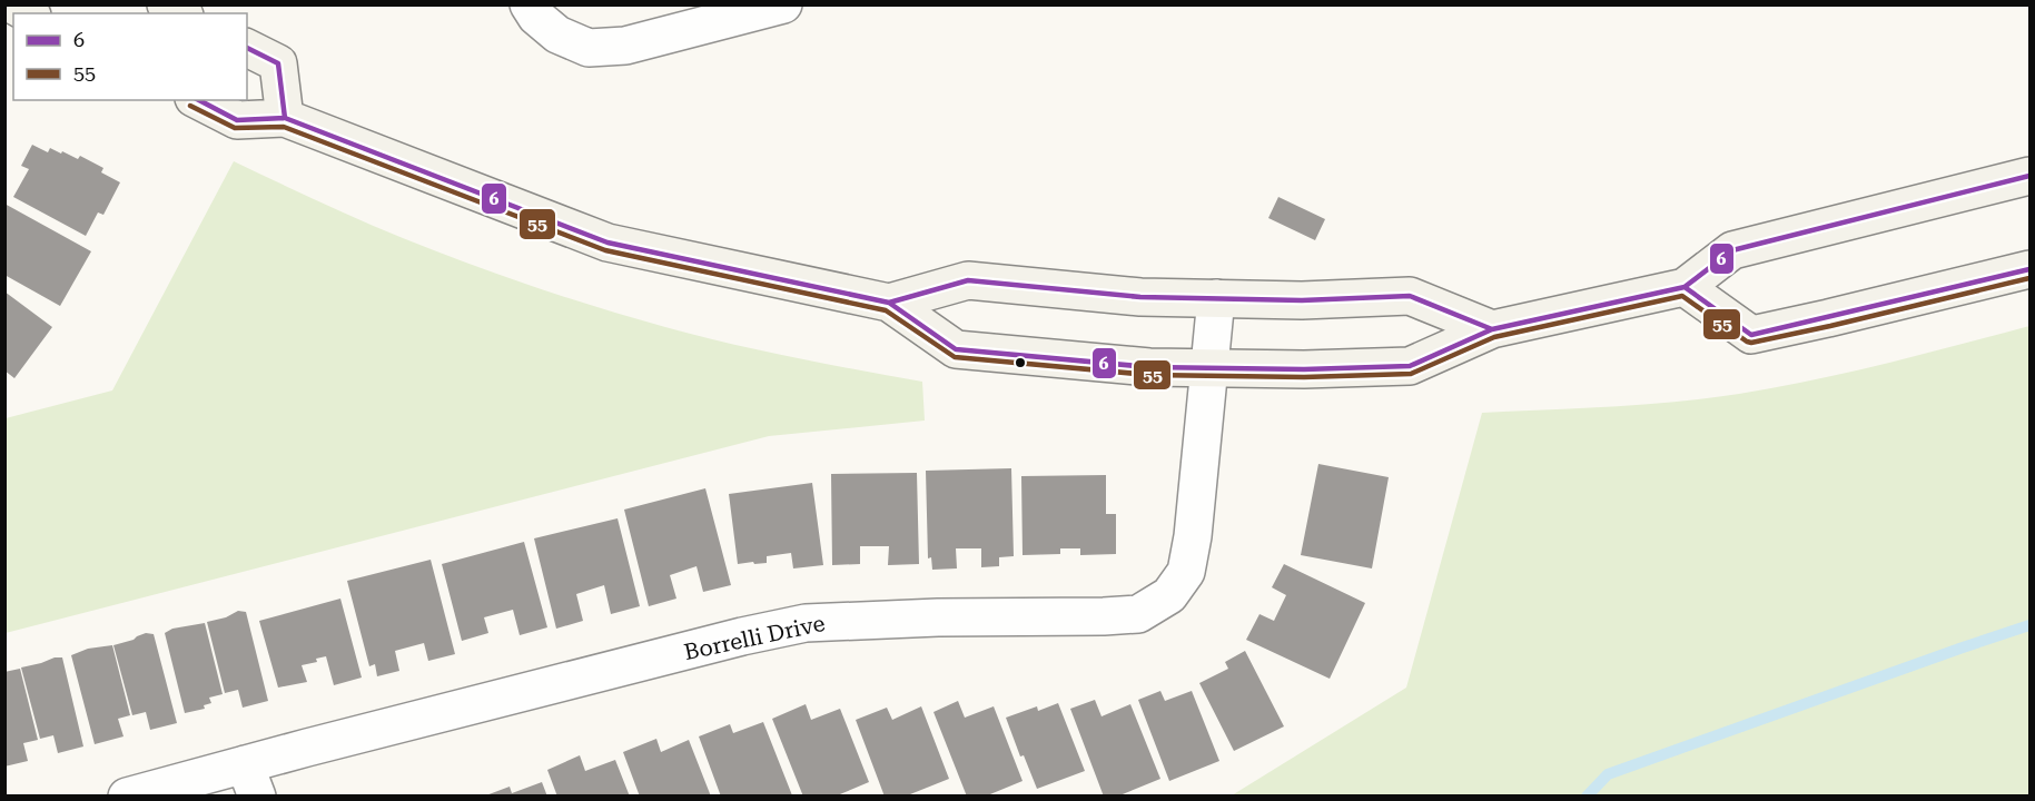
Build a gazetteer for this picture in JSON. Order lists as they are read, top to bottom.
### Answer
{
  "streets": {
    "street": ["Borrelli Drive"]
  },
  "lines": ["transit line 6", "transit line 55"],
  "legend": ["6", "55"]
}
